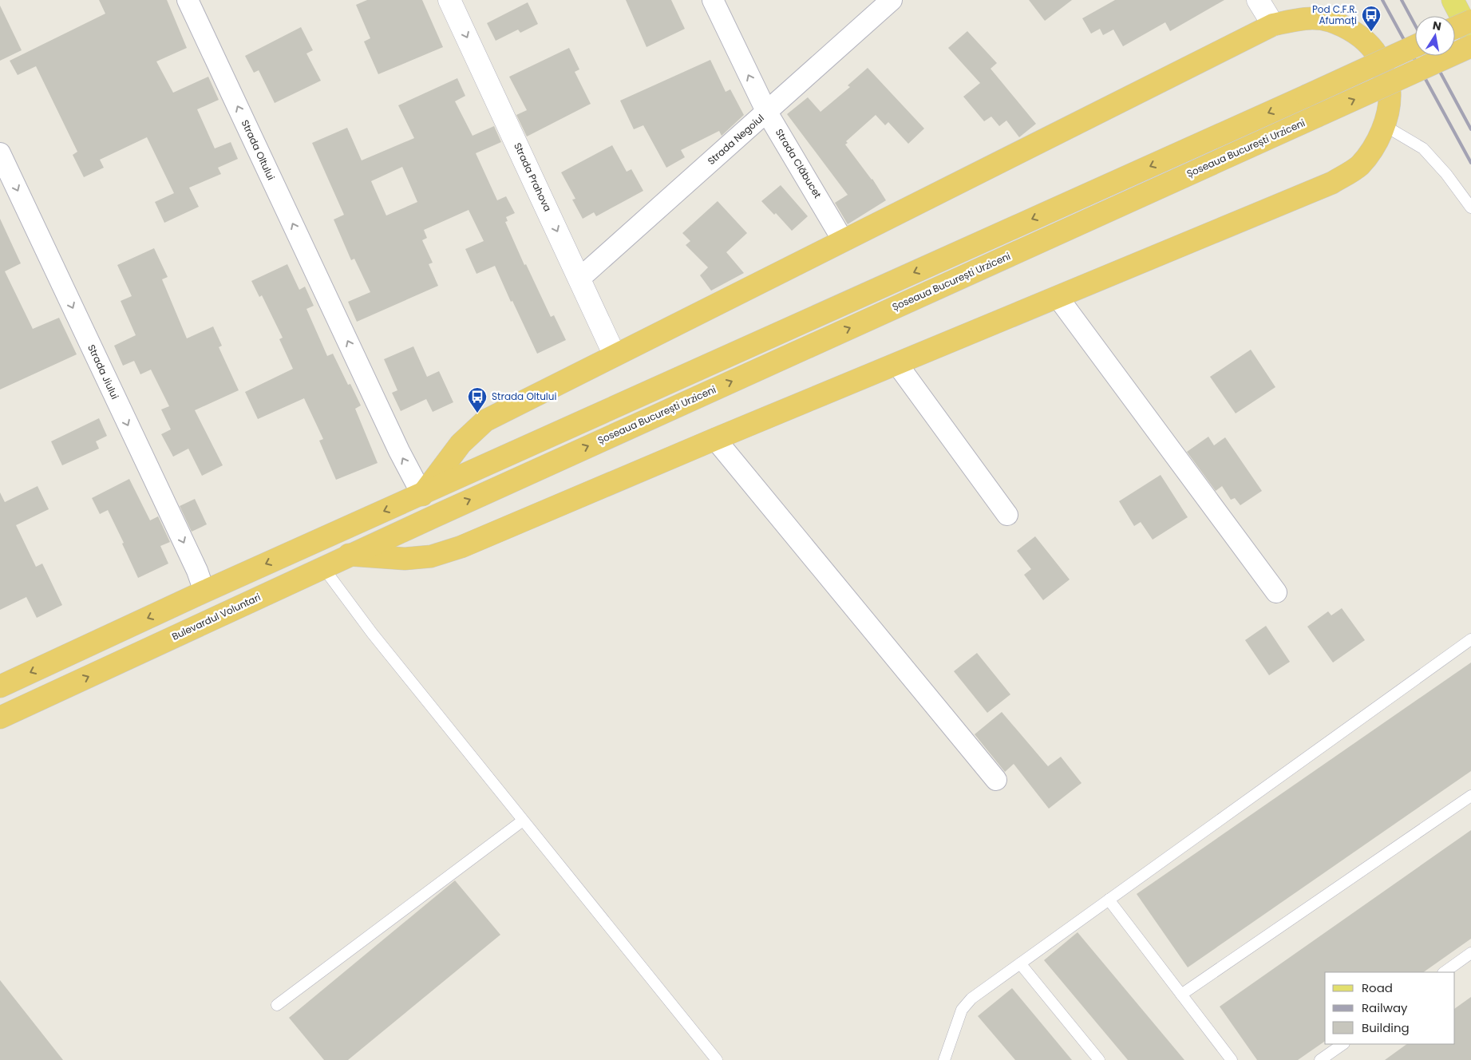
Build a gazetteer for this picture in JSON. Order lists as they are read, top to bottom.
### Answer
{
  "streets": {
    "highway": ["Șoseaua București Urziceni", "Bulevardul Voluntari"],
    "street": [
      "Strada Negoiul",
      "Strada Oltului",
      "Strada Clăbucet",
      "Strada Prahova",
      "Strada Jiului"
    ]
  },
  "crossings": [
    ["Strada Negoiul", "Strada Clăbucet"],
    ["Strada Negoiul", "Strada Prahova"],
    ["Șoseaua București Urziceni", "Bulevardul Voluntari"]
  ],
  "one_way": [
    "Strada Oltului",
    "Strada Clăbucet",
    "Strada Prahova",
    "Strada Jiului"
  ],
  "places": {
    "bus stop": ["Pod C.F.R. Afumați", "Strada Oltului"]
  },
  "legend": ["Road", "Railway", "Building"],
  "north": "top"
}
